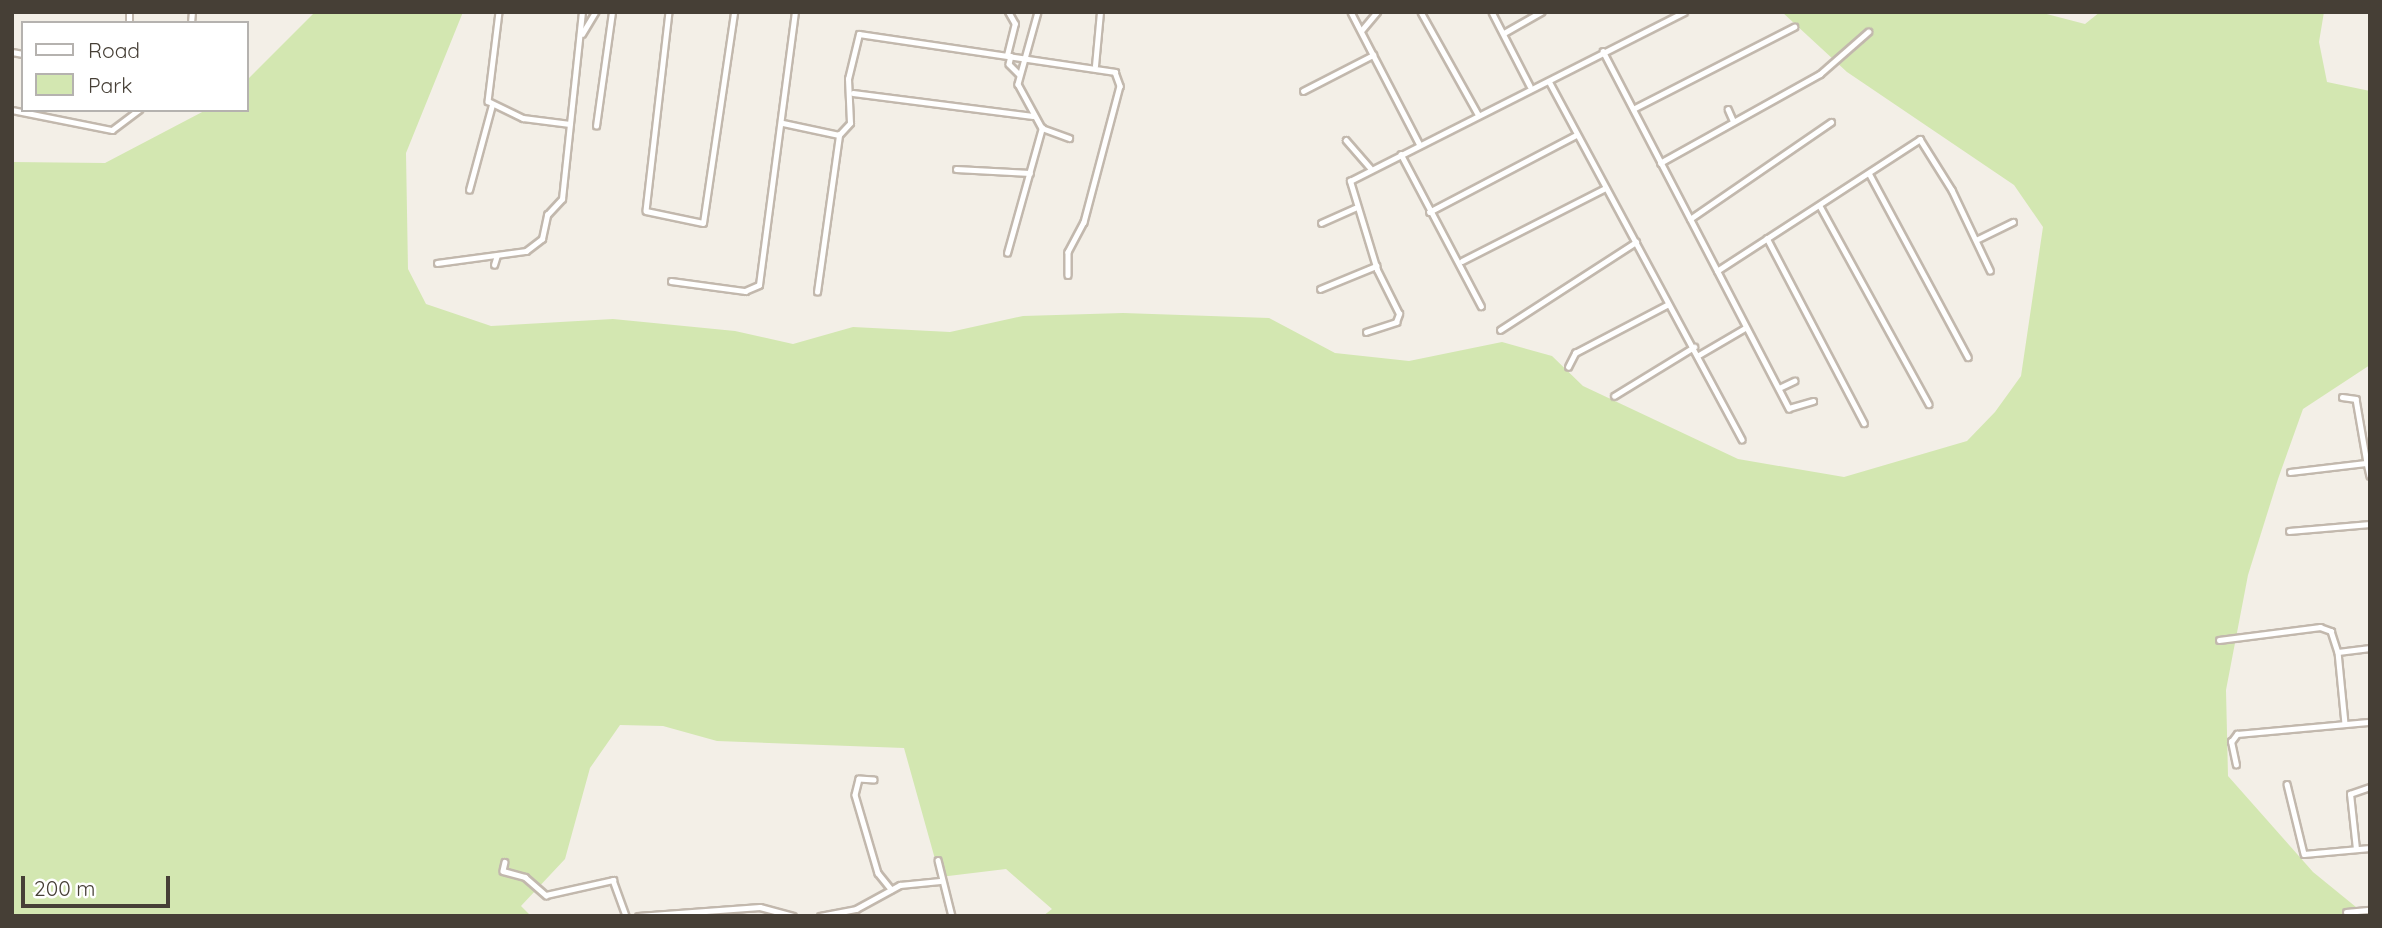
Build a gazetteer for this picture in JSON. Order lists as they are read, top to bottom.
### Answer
{
  "legend": ["Road", "Park"],
  "scale_bar": "200 m"
}
